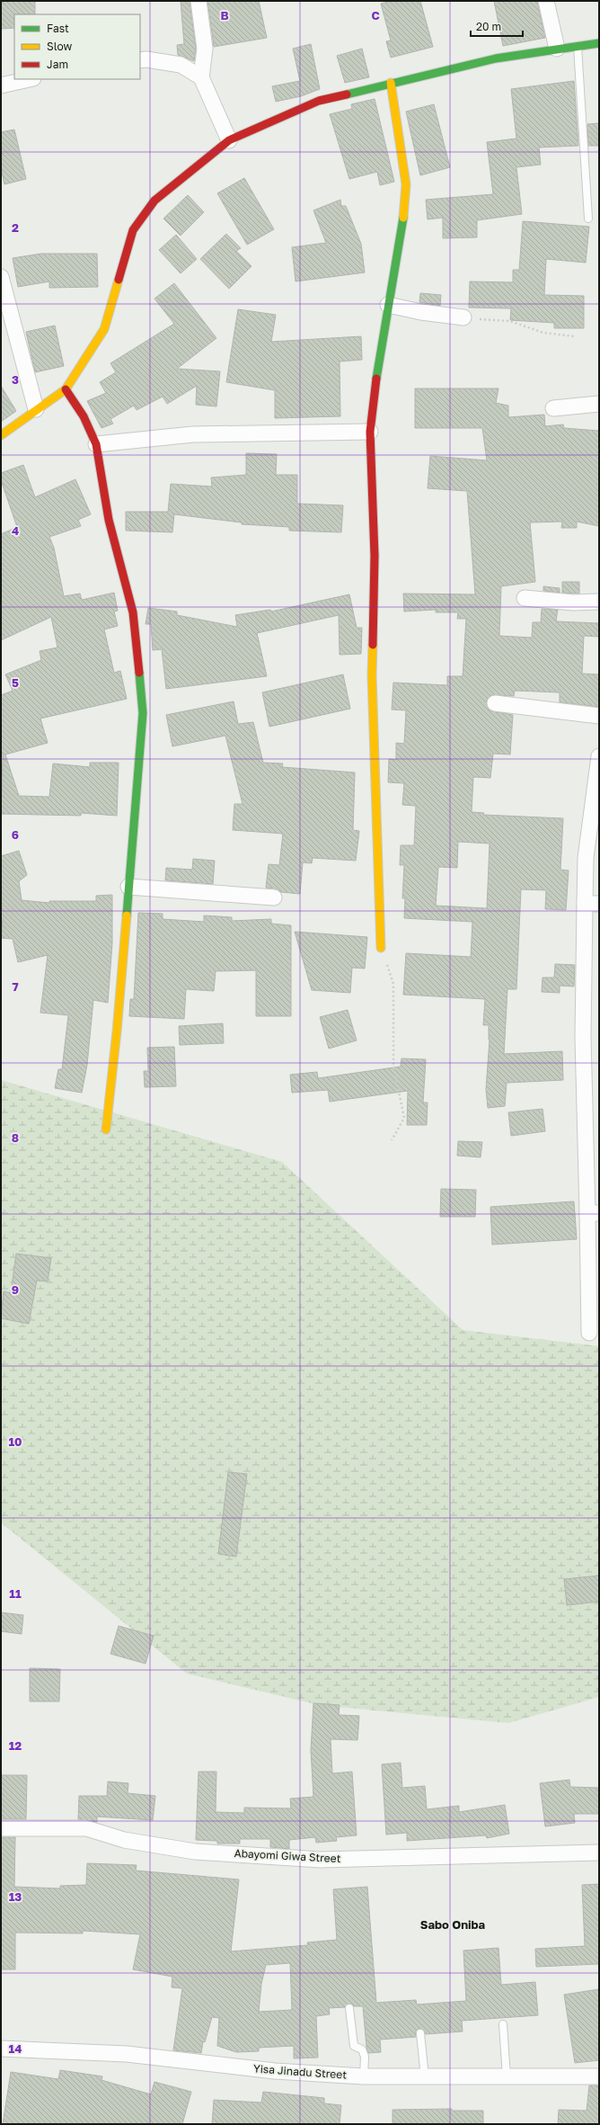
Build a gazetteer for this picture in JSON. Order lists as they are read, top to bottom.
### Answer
{
  "streets": {
    "street": ["Abayomi Giwa Street", "Yisa Jinadu Street"]
  },
  "districts": ["Sabo Oniba"],
  "legend": ["Fast", "Slow", "Jam"],
  "scale_bar": "20 m",
  "grid": {
    "columns": ["B", "C"],
    "rows": [
      "2",
      "3",
      "4",
      "5",
      "6",
      "7",
      "8",
      "9",
      "10",
      "11",
      "12",
      "13",
      "14"
    ]
  }
}
